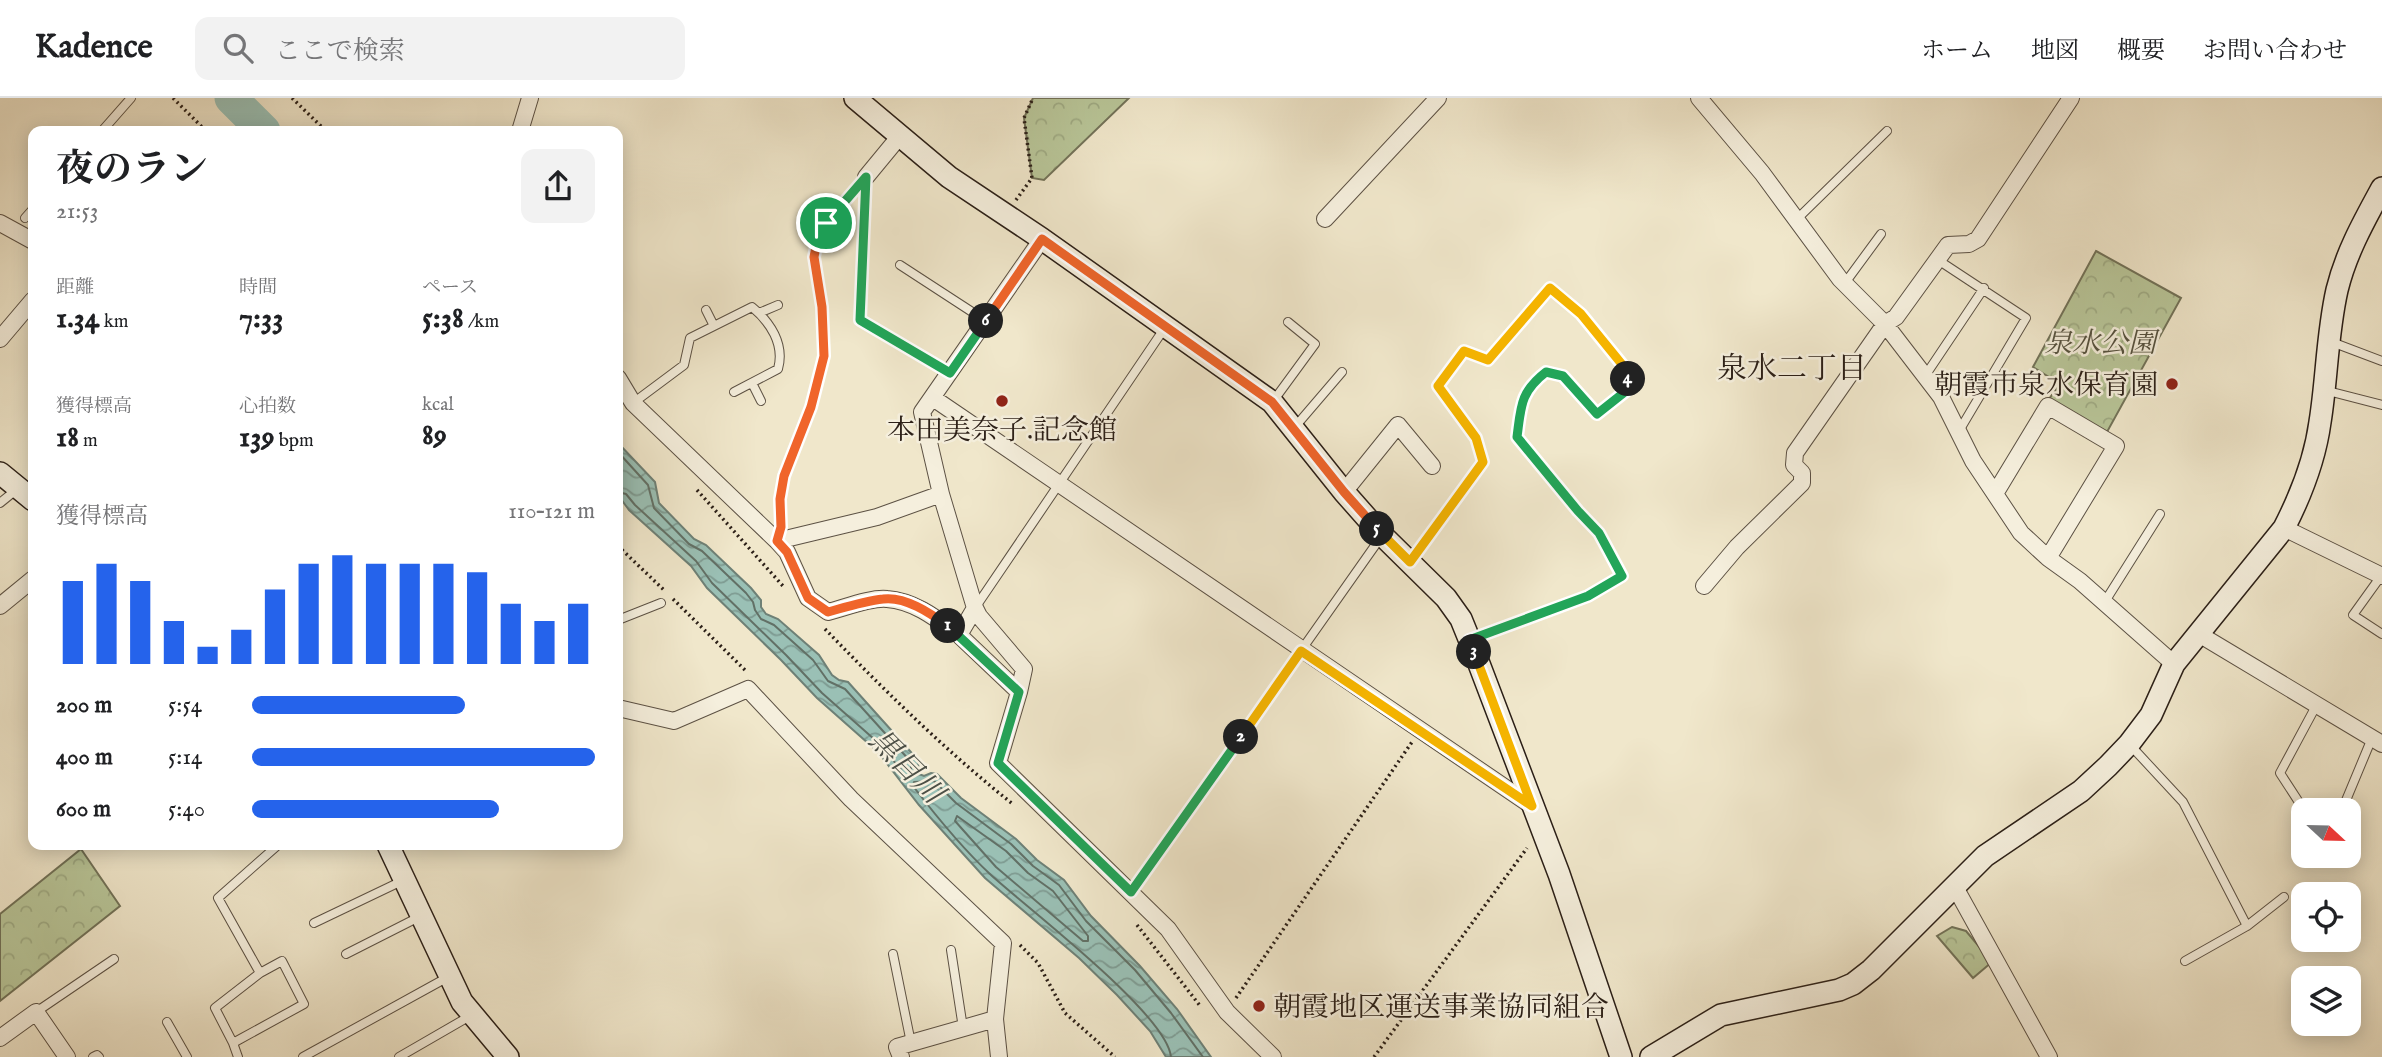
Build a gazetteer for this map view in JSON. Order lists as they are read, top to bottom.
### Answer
{
  "districts": ["泉水二丁目"],
  "water": ["黒目川"],
  "parks": ["泉水公園"],
  "places": ["朝霞市泉水保育園", "本田美奈子.記念館", "朝霞地区運送事業協同組合"],
  "north": "right",
  "page": {
    "header": "Kadence",
    "search": "ここで検索",
    "nav": [
      "ホーム",
      "地図",
      "概要",
      "お問い合わせ"
    ],
    "heading": ["夜のラン", "21:53"],
    "stats": [
      ["距離", "1.34 km"],
      ["時間", "7:33"],
      ["ペース", "5:38 /km"],
      ["獲得標高", "18 m"],
      ["心拍数", "139 bpm"],
      ["kcal", "89"]
    ],
    "pins": [
      "6",
      "4",
      "5",
      "1",
      "3",
      "2"
    ],
    "chart": ["獲得標高", "110–121 m"],
    "list": [
      {
        "name": "200 m",
        "note": "5:54"
      },
      {
        "name": "400 m",
        "note": "5:14"
      },
      {
        "name": "600 m",
        "note": "5:40"
      }
    ]
  }
}
